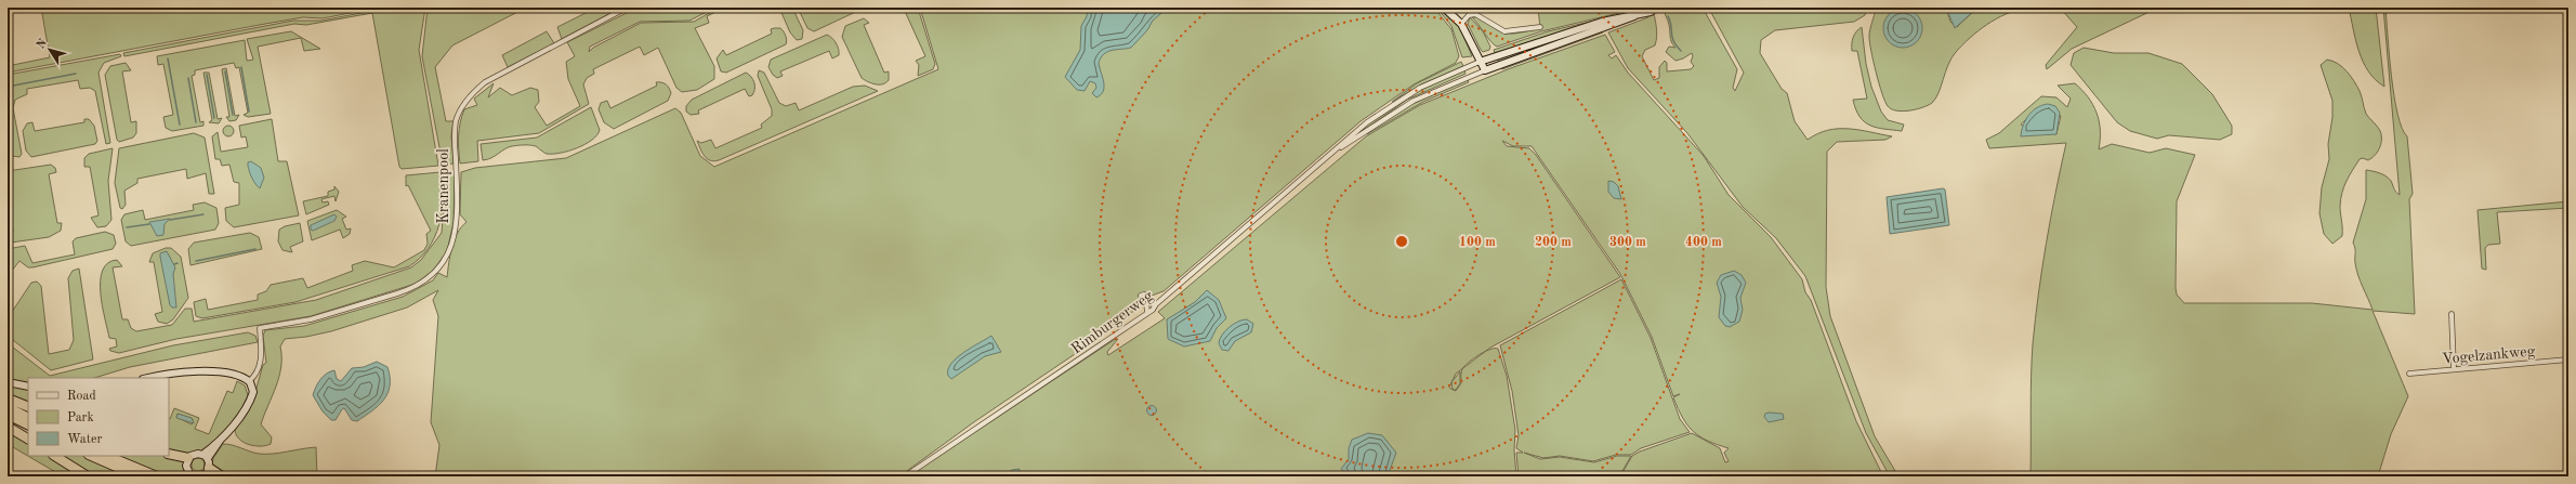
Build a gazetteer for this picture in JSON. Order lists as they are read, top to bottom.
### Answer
{
  "streets": {
    "street": ["Kranenpool", "Rimburgerweg", "Vogelzankweg"]
  },
  "legend": ["Road", "Park", "Water"],
  "north": "top left",
  "rings": [
    "100 m",
    "200 m",
    "300 m",
    "400 m"
  ]
}
